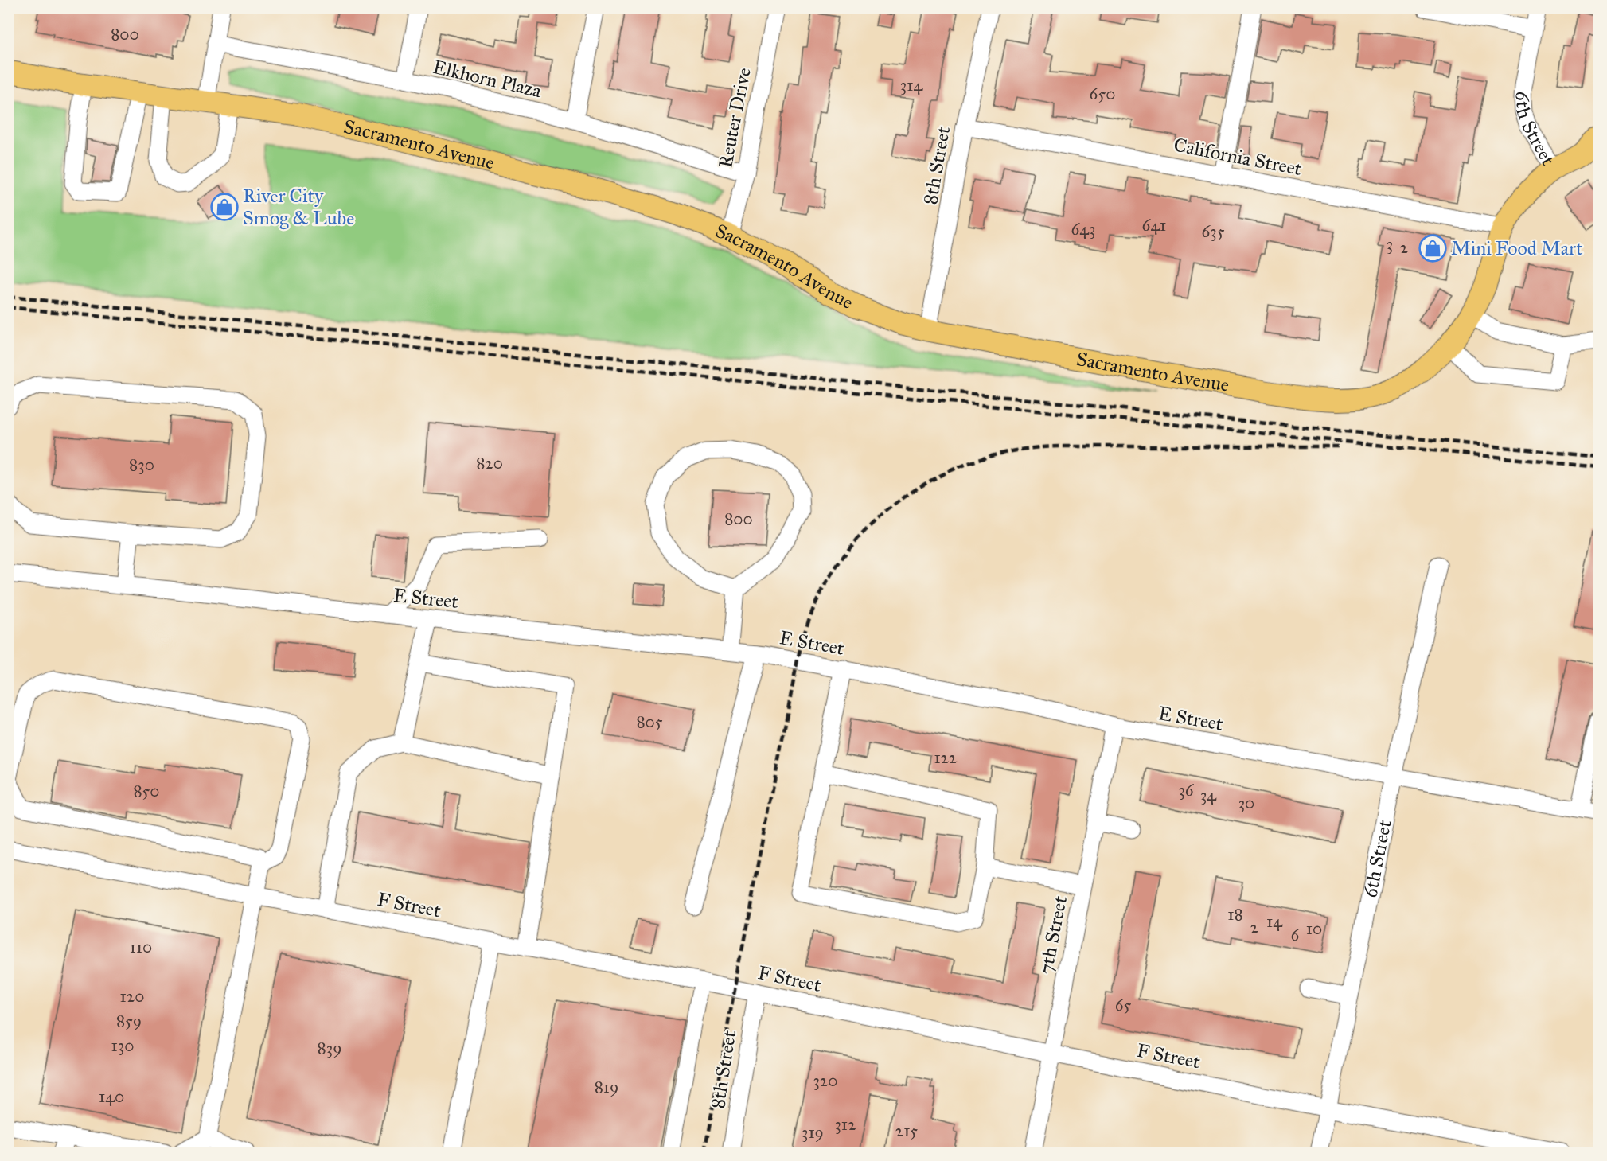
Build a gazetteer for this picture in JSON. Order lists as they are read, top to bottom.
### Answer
{
  "streets": {
    "main road": ["6th Street", "Sacramento Avenue"],
    "street": [
      "Elkhorn Plaza",
      "Reuter Drive",
      "California Street",
      "8th Street",
      "E Street",
      "F Street",
      "7th Street"
    ]
  },
  "crossings": [
    ["Elkhorn Plaza", "Reuter Drive"],
    ["Reuter Drive", "Sacramento Avenue"],
    ["6th Street", "Sacramento Avenue"],
    ["6th Street", "California Street"],
    ["6th Street", "E Street"],
    ["6th Street", "F Street"],
    ["Sacramento Avenue", "8th Street"],
    ["California Street", "8th Street"],
    ["8th Street", "F Street"],
    ["E Street", "7th Street"],
    ["F Street", "7th Street"]
  ],
  "places": {
    "shop": ["River City Smog & Lube", "Mini Food Mart"]
  },
  "house_numbers": [
    "800",
    "314",
    "650",
    "641",
    "643",
    "635",
    "3",
    "2",
    "820",
    "830",
    "800",
    "805",
    "122",
    "36",
    "850",
    "34",
    "30",
    "18",
    "14",
    "2",
    "10",
    "6",
    "110",
    "120",
    "65",
    "859",
    "130",
    "839",
    "320",
    "819",
    "140",
    "312",
    "215",
    "319"
  ]
}
